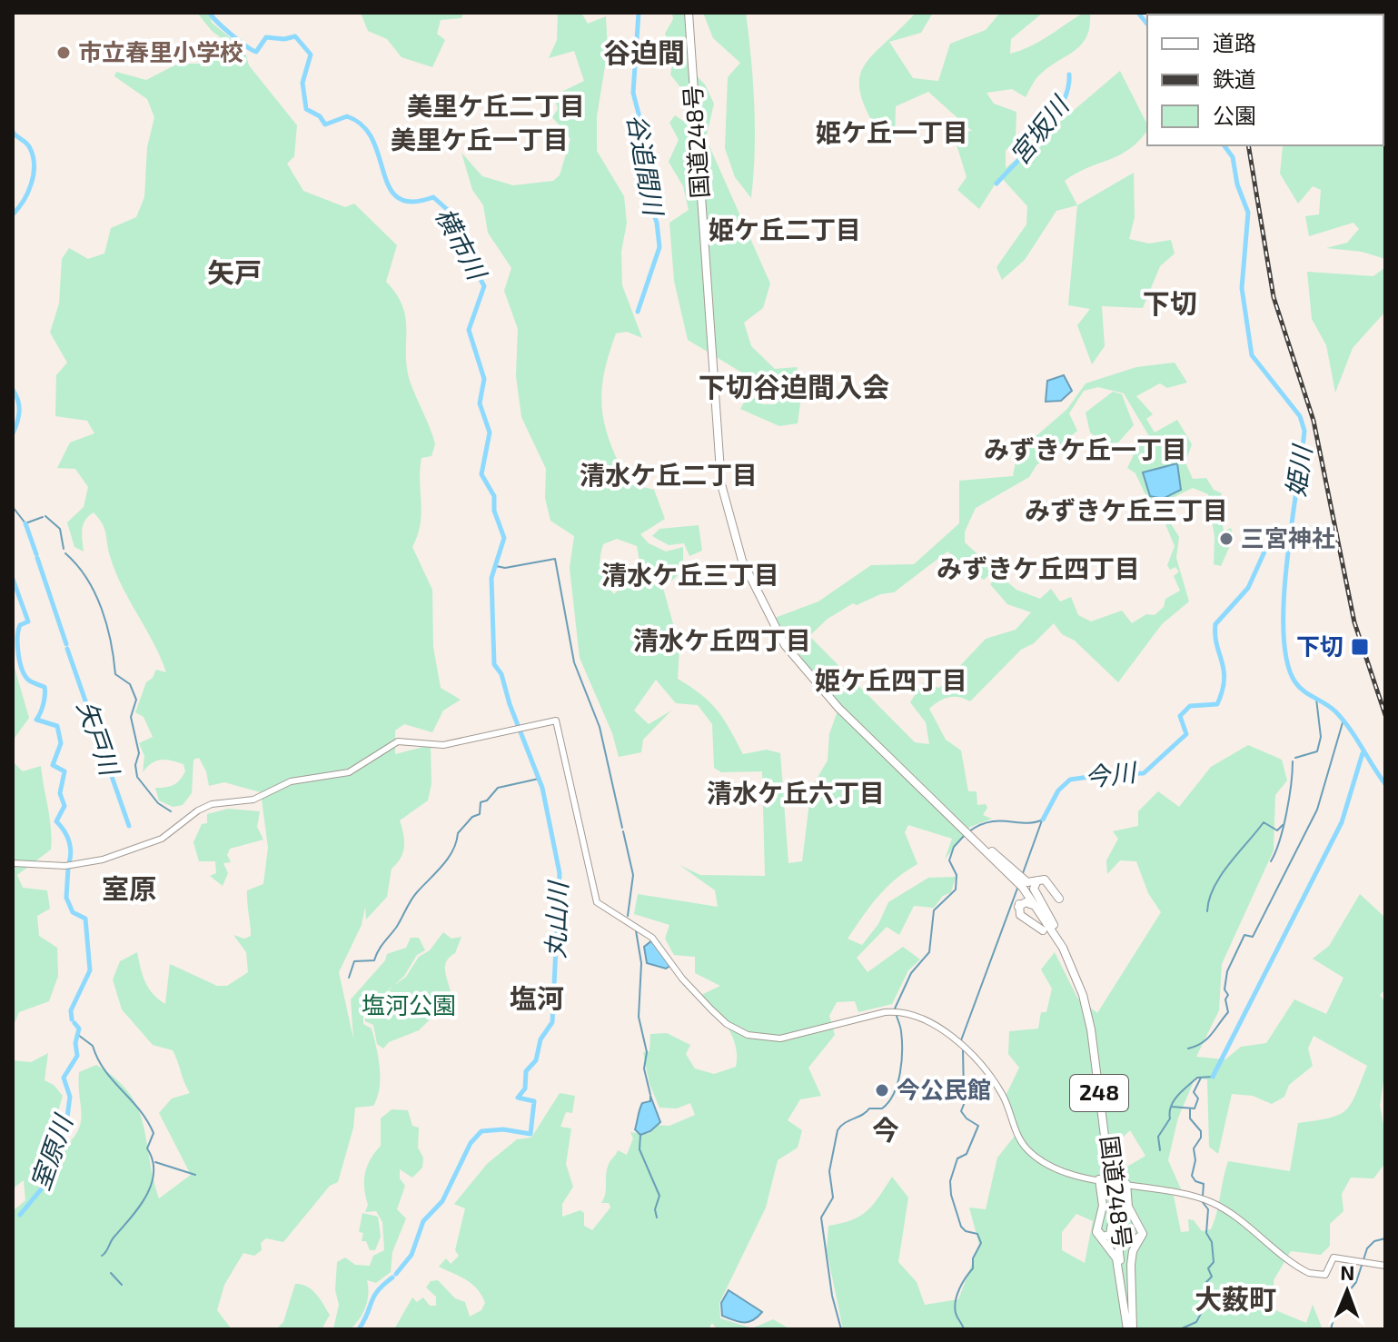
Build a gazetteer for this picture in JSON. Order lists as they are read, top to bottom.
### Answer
{
  "streets": {
    "highway": ["国道248号", "248"]
  },
  "districts": [
    "谷迫間",
    "美里ケ丘二丁目",
    "姫ケ丘一丁目",
    "美里ケ丘一丁目",
    "姫ケ丘二丁目",
    "矢戸",
    "下切",
    "下切谷迫間入会",
    "みずきケ丘一丁目",
    "清水ケ丘二丁目",
    "みずきケ丘三丁目",
    "みずきケ丘四丁目",
    "清水ケ丘三丁目",
    "清水ケ丘四丁目",
    "姫ケ丘四丁目",
    "清水ケ丘六丁目",
    "室原",
    "塩河",
    "今",
    "大薮町"
  ],
  "water": [
    "宮坂川",
    "谷追間川",
    "横市川",
    "姫川",
    "矢戸川",
    "今川",
    "丸山川",
    "室原川"
  ],
  "parks": ["塩河公園"],
  "places": {
    "other": ["市立春里小学校", "三宮神社", "今公民館"],
    "transit": ["下切"]
  },
  "legend": ["道路", "鉄道", "公園"],
  "north": "top"
}
